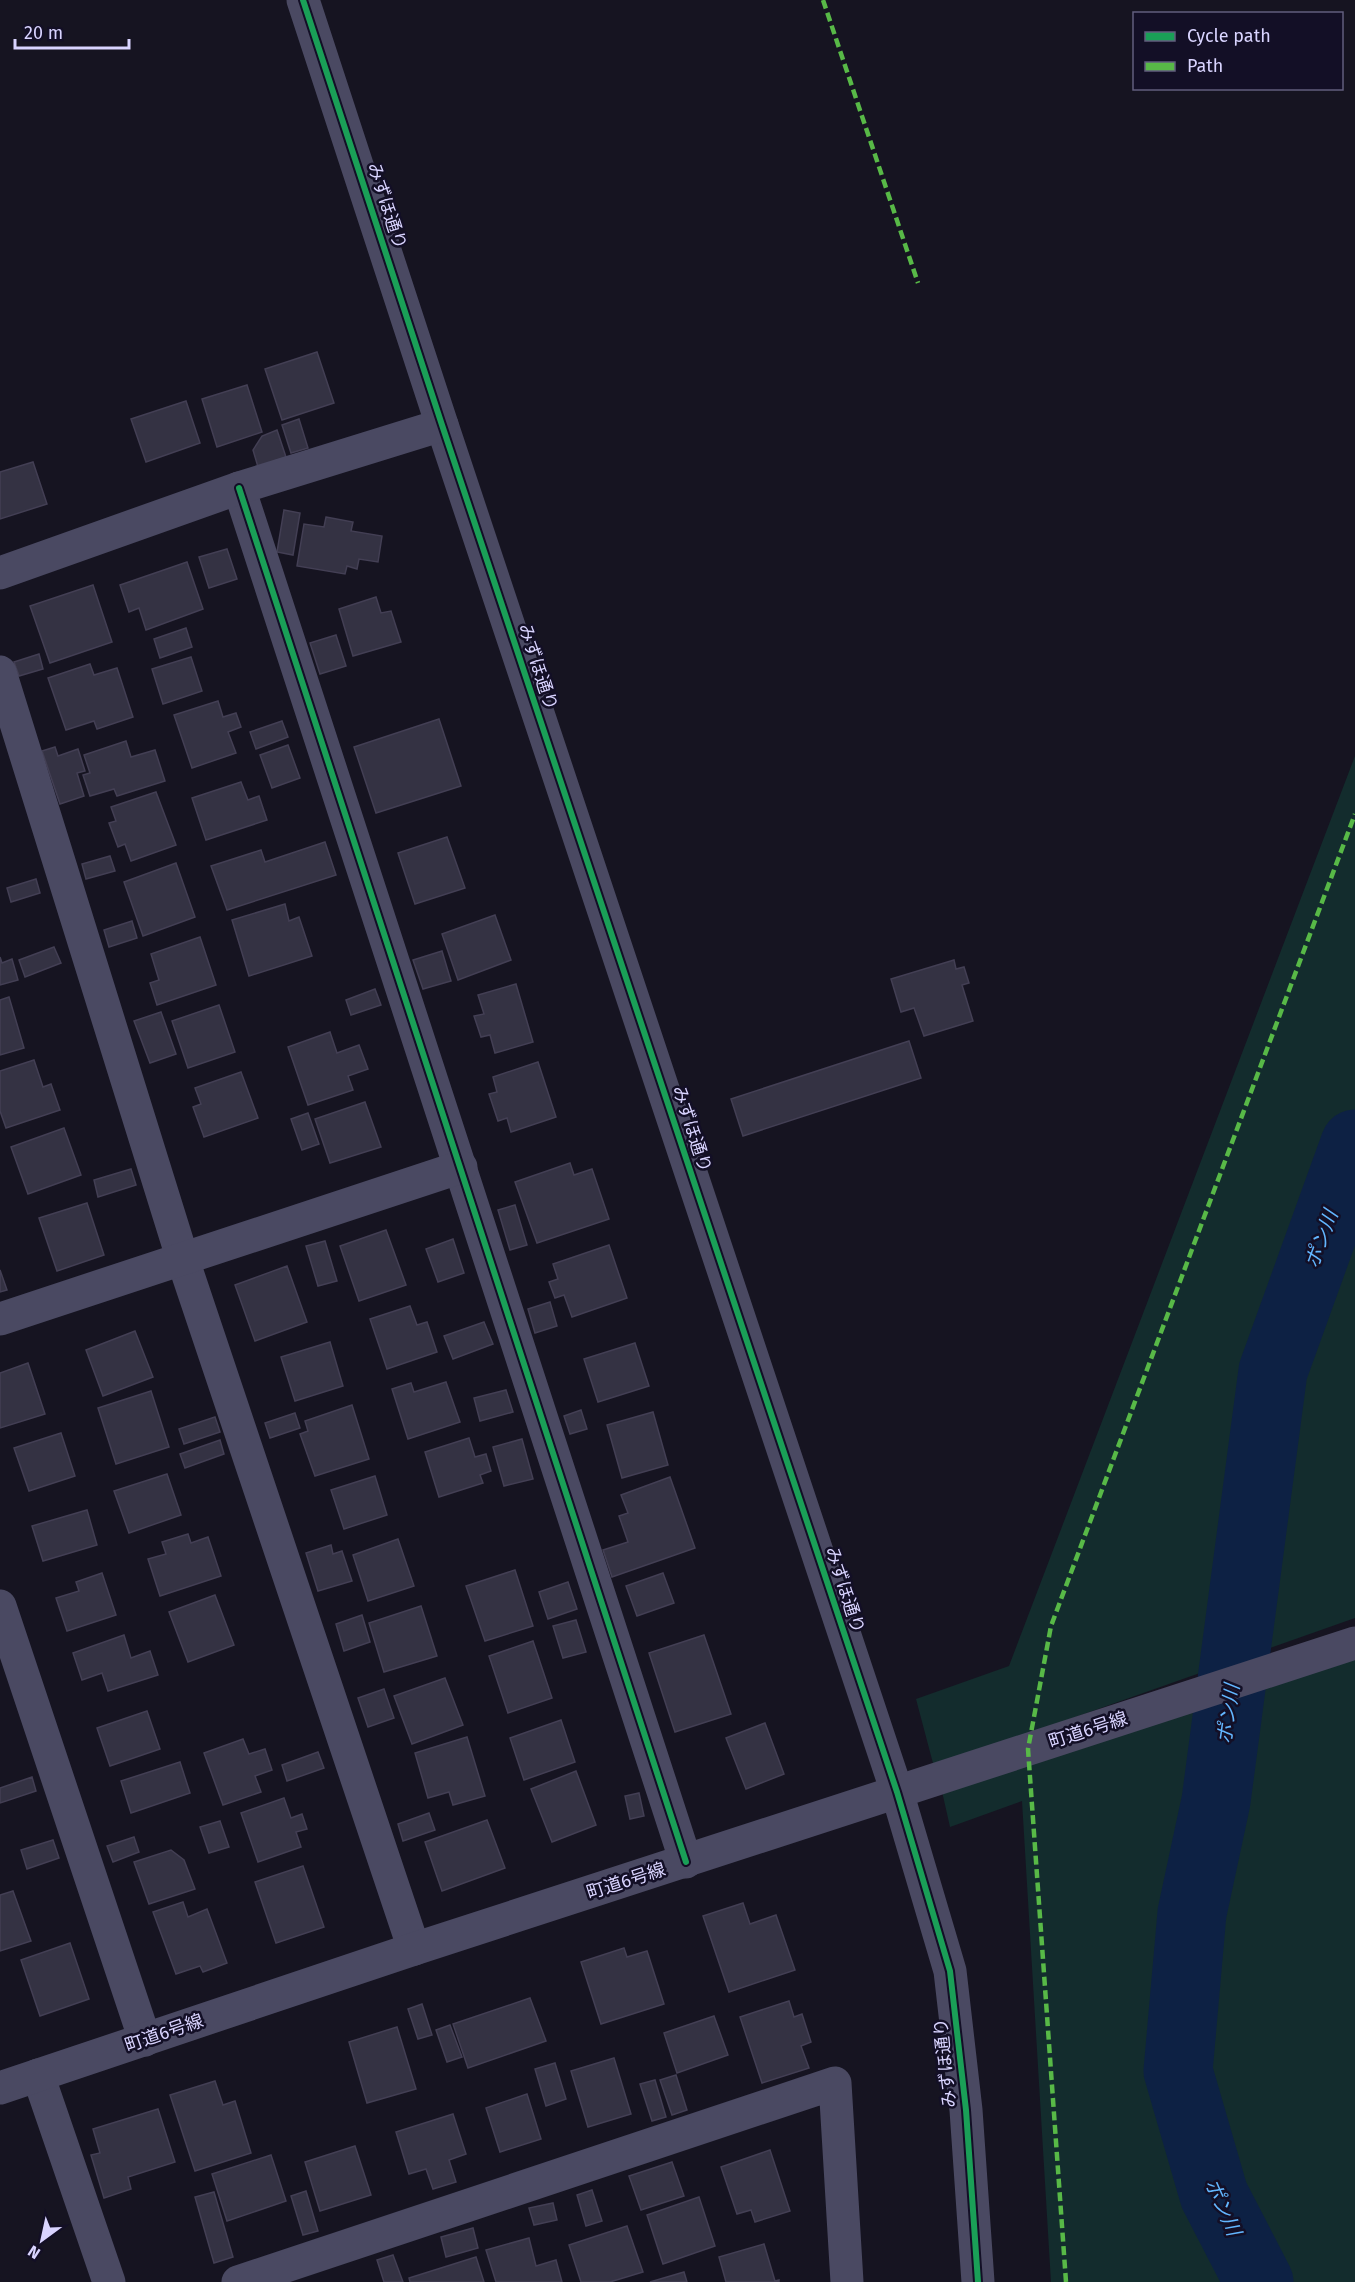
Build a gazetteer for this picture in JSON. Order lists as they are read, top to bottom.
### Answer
{
  "streets": {
    "street": ["みずほ通り", "町道6号線"]
  },
  "crossings": [
    ["みずほ通り", "町道6号線"]
  ],
  "water": ["ポン川"],
  "legend": ["Cycle path", "Path"],
  "scale_bar": "20 m",
  "north": "bottom left"
}
